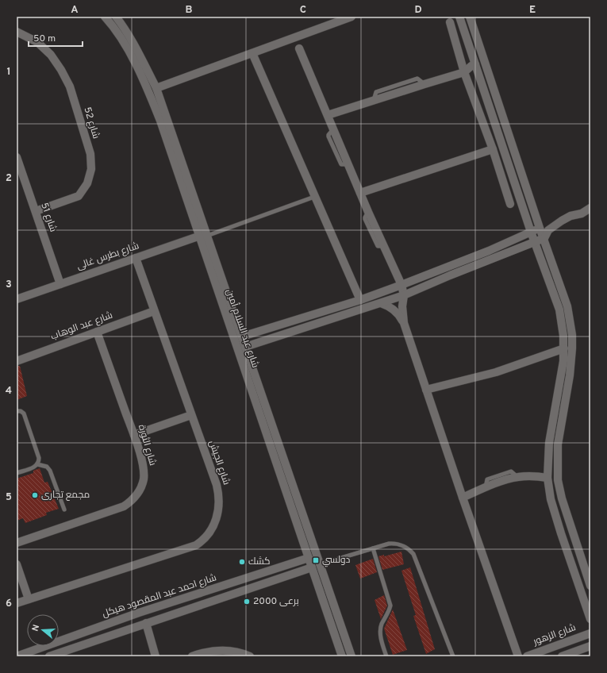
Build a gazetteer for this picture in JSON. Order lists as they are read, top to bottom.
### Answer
{
  "streets": {
    "street": [
      "شارع 52",
      "شارع 51",
      "شارع بطرس غالى",
      "شارع عبد الوهاب",
      "شارع عبد السلام أمين",
      "شارع الثورة",
      "شارع الجيش",
      "شارع احمد عبد المقصود هيكل",
      "شارع الزهور"
    ]
  },
  "crossings": [
    ["شارع 52", "شارع 51"],
    ["شارع 51", "شارع بطرس غالى"],
    ["شارع بطرس غالى", "شارع عبد السلام أمين"],
    ["شارع بطرس غالى", "شارع الجيش"],
    ["شارع عبد الوهاب", "شارع الثورة"],
    ["شارع عبد الوهاب", "شارع الجيش"],
    ["شارع عبد السلام أمين", "شارع احمد عبد المقصود هيكل"]
  ],
  "places": {
    "other": ["مجمع تجارى", "كشك", "برعى 2000"],
    "transit": ["دولسي"]
  },
  "scale_bar": "50 m",
  "north": "left",
  "grid": {
    "columns": [
      "A",
      "B",
      "C",
      "D",
      "E"
    ],
    "rows": [
      "1",
      "2",
      "3",
      "4",
      "5",
      "6"
    ]
  }
}
